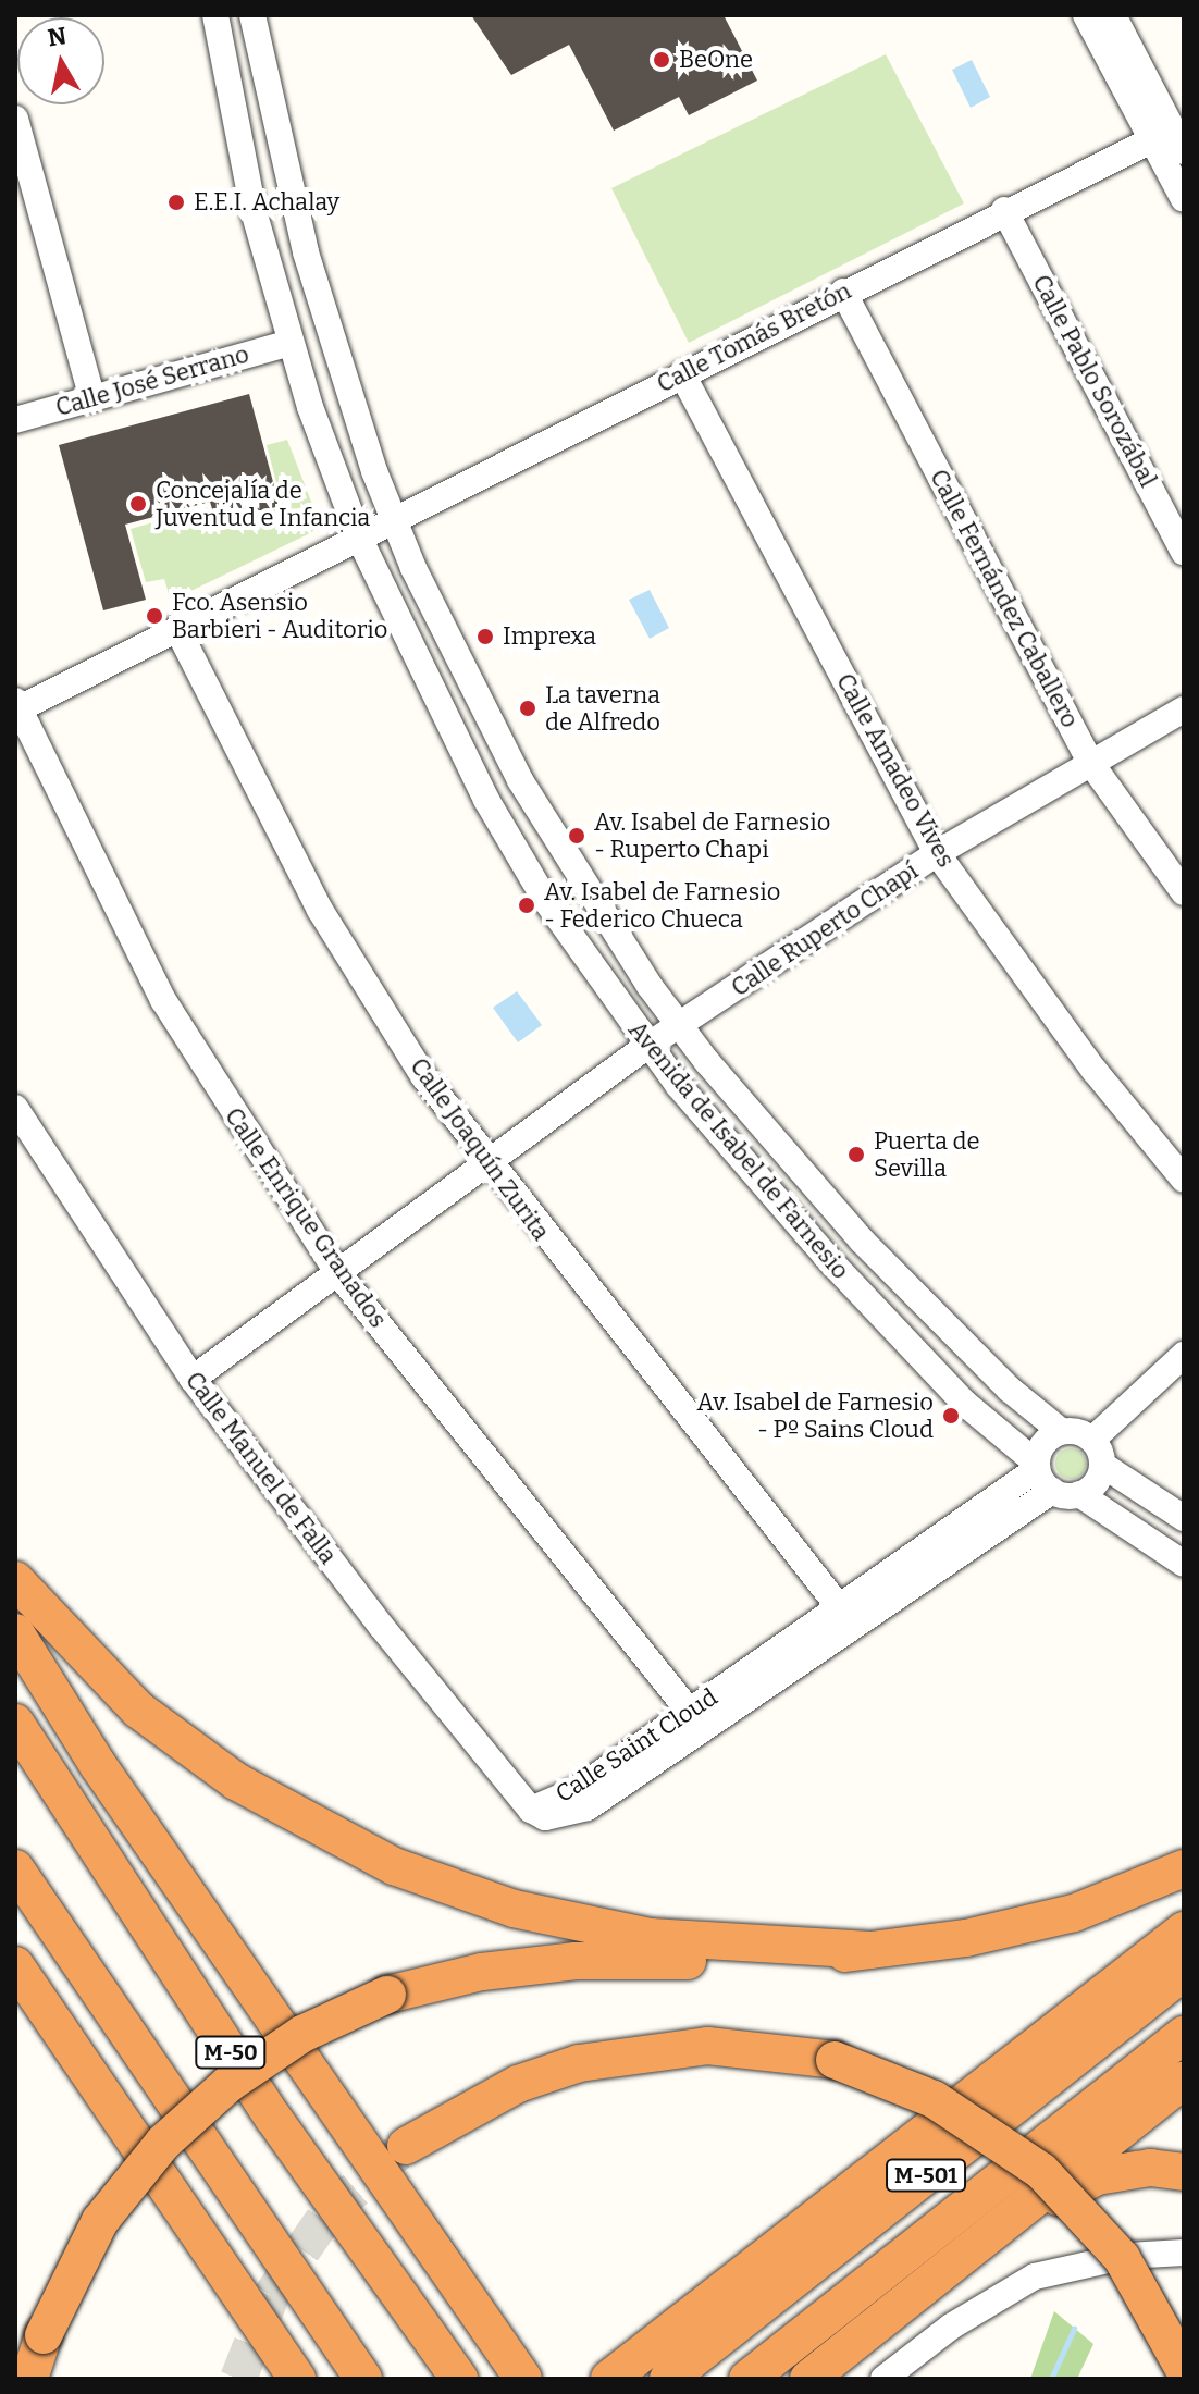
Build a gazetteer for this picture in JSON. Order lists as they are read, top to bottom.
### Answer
{
  "streets": {
    "highway": ["M-50", "M-501"],
    "street": [
      "Calle Tomás Bretón",
      "Calle José Serrano",
      "Calle Pablo Sorozábal",
      "Calle Fernández Caballero",
      "Calle Amadeo Vives",
      "Calle Ruperto Chapí",
      "Calle Joaquín Zurita",
      "Avenida de Isabel de Farnesio",
      "Calle Enrique Granados",
      "Calle Manuel de Falla",
      "Calle Saint Cloud"
    ]
  },
  "crossings": [
    ["Calle Tomás Bretón", "Calle Pablo Sorozábal"],
    ["Calle Tomás Bretón", "Calle Fernández Caballero"],
    ["Calle Tomás Bretón", "Calle Amadeo Vives"],
    ["Calle Tomás Bretón", "Calle Joaquín Zurita"],
    ["Calle Tomás Bretón", "Avenida de Isabel de Farnesio"],
    ["Calle Tomás Bretón", "Calle Enrique Granados"],
    ["Calle José Serrano", "Avenida de Isabel de Farnesio"],
    ["Calle Fernández Caballero", "Calle Ruperto Chapí"],
    ["Calle Amadeo Vives", "Calle Ruperto Chapí"],
    ["Calle Ruperto Chapí", "Calle Joaquín Zurita"],
    ["Calle Ruperto Chapí", "Avenida de Isabel de Farnesio"],
    ["Calle Ruperto Chapí", "Calle Enrique Granados"],
    ["Calle Ruperto Chapí", "Calle Manuel de Falla"],
    ["Calle Joaquín Zurita", "Calle Saint Cloud"],
    ["Avenida de Isabel de Farnesio", "Calle Saint Cloud"],
    ["Calle Enrique Granados", "Calle Saint Cloud"],
    ["Calle Manuel de Falla", "Calle Saint Cloud"]
  ],
  "places": [
    "BeOne",
    "E.E.I. Achalay",
    "Concejalía de Juventud e Infancia",
    "Fco. Asensio Barbieri - Auditorio",
    "Imprexa",
    "La taverna de Alfredo",
    "Av. Isabel de Farnesio - Ruperto Chapi",
    "Av. Isabel de Farnesio - Federico Chueca",
    "Puerta de Sevilla",
    "Av. Isabel de Farnesio - Pº Sains Cloud"
  ],
  "north": "top"
}
